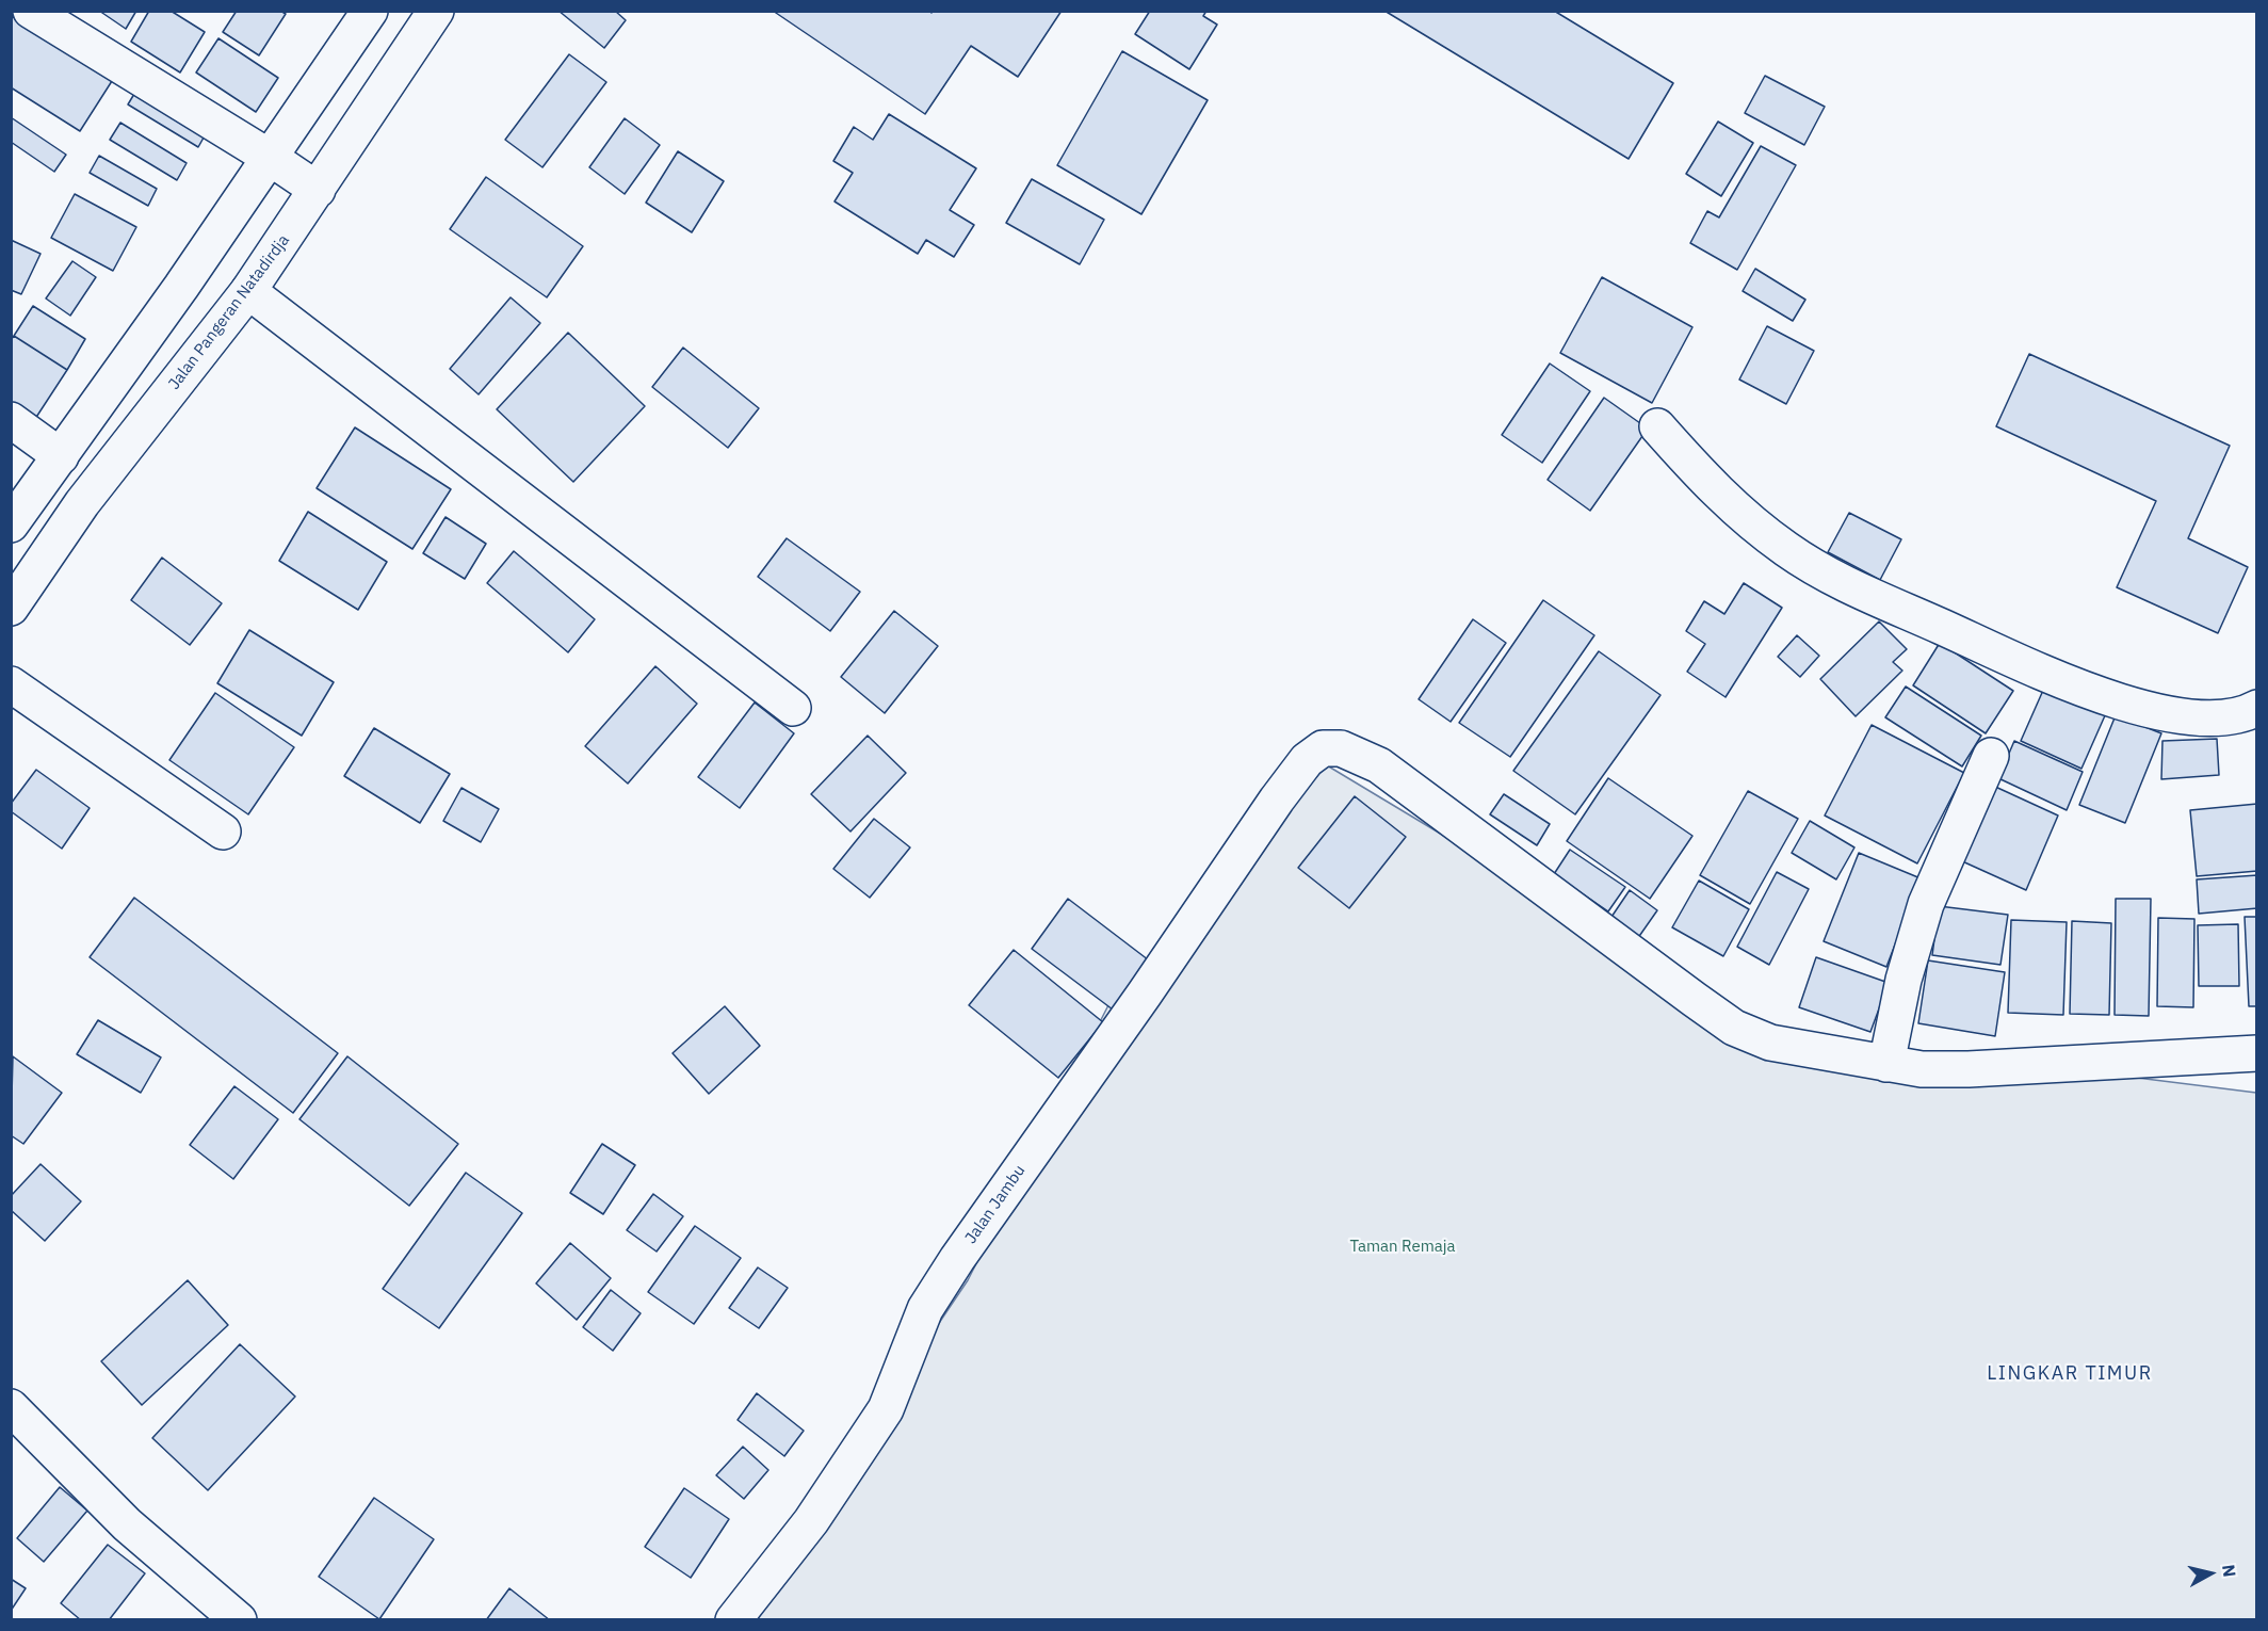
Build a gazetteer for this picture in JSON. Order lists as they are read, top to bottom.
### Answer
{
  "streets": {
    "street": ["Jalan Pangeran Natadirdja", "Jalan Jambu"]
  },
  "districts": ["LINGKAR TIMUR"],
  "parks": ["Taman Remaja"],
  "north": "right"
}
